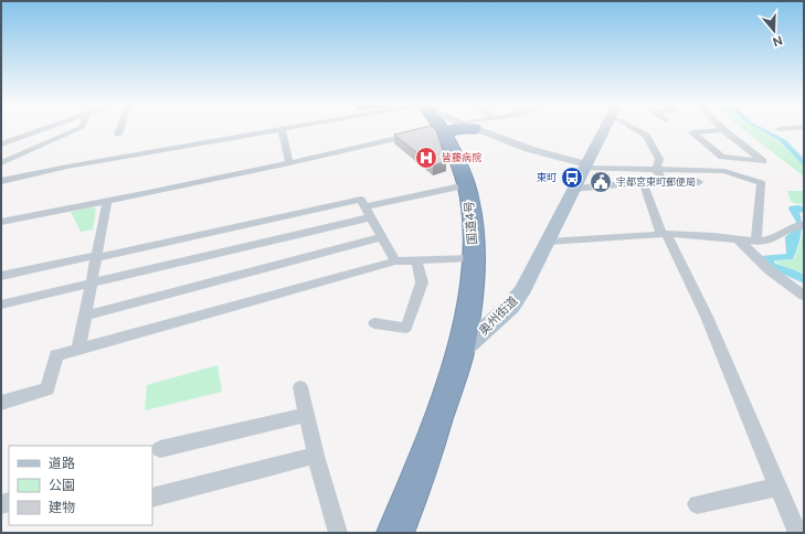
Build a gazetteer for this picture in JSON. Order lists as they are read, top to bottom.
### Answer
{
  "streets": {
    "highway": ["国道4号", "奥州街道"]
  },
  "crossings": [
    ["国道4号", "奥州街道"]
  ],
  "places": {
    "hospital": ["皆藤病院"],
    "bus stop": ["東町"],
    "public building": ["宇都宮東町郵便局"]
  },
  "legend": ["道路", "公園", "建物"],
  "north": "bottom"
}
